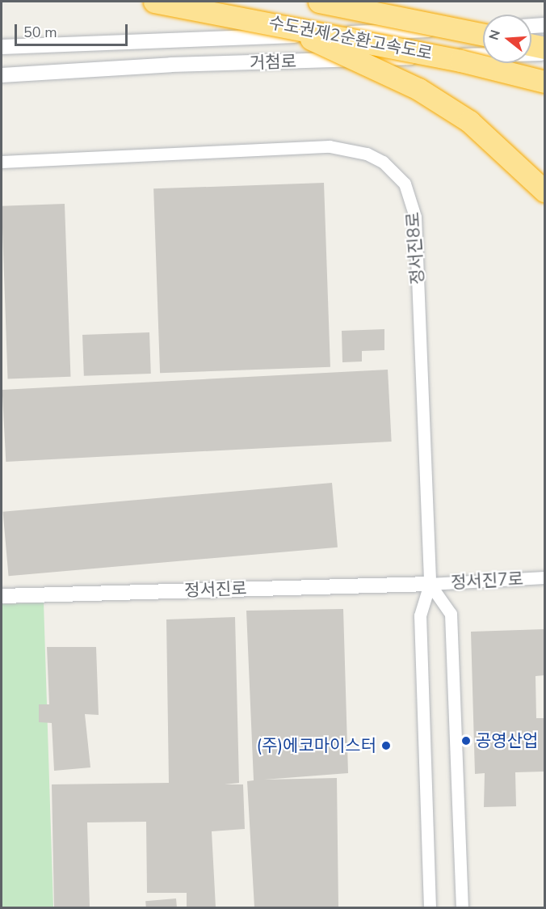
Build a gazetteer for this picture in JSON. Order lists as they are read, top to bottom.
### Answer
{
  "streets": {
    "highway": ["수도권제2순환고속도로"],
    "street": [
      "거첨로",
      "정서진8로",
      "정서진7로",
      "정서진로"
    ]
  },
  "crossings": [
    ["정서진8로", "정서진7로"],
    ["정서진8로", "정서진로"],
    ["정서진7로", "정서진로"]
  ],
  "places": ["공영산업", "(주)에코마이스터"],
  "scale_bar": "50 m",
  "north": "left"
}
